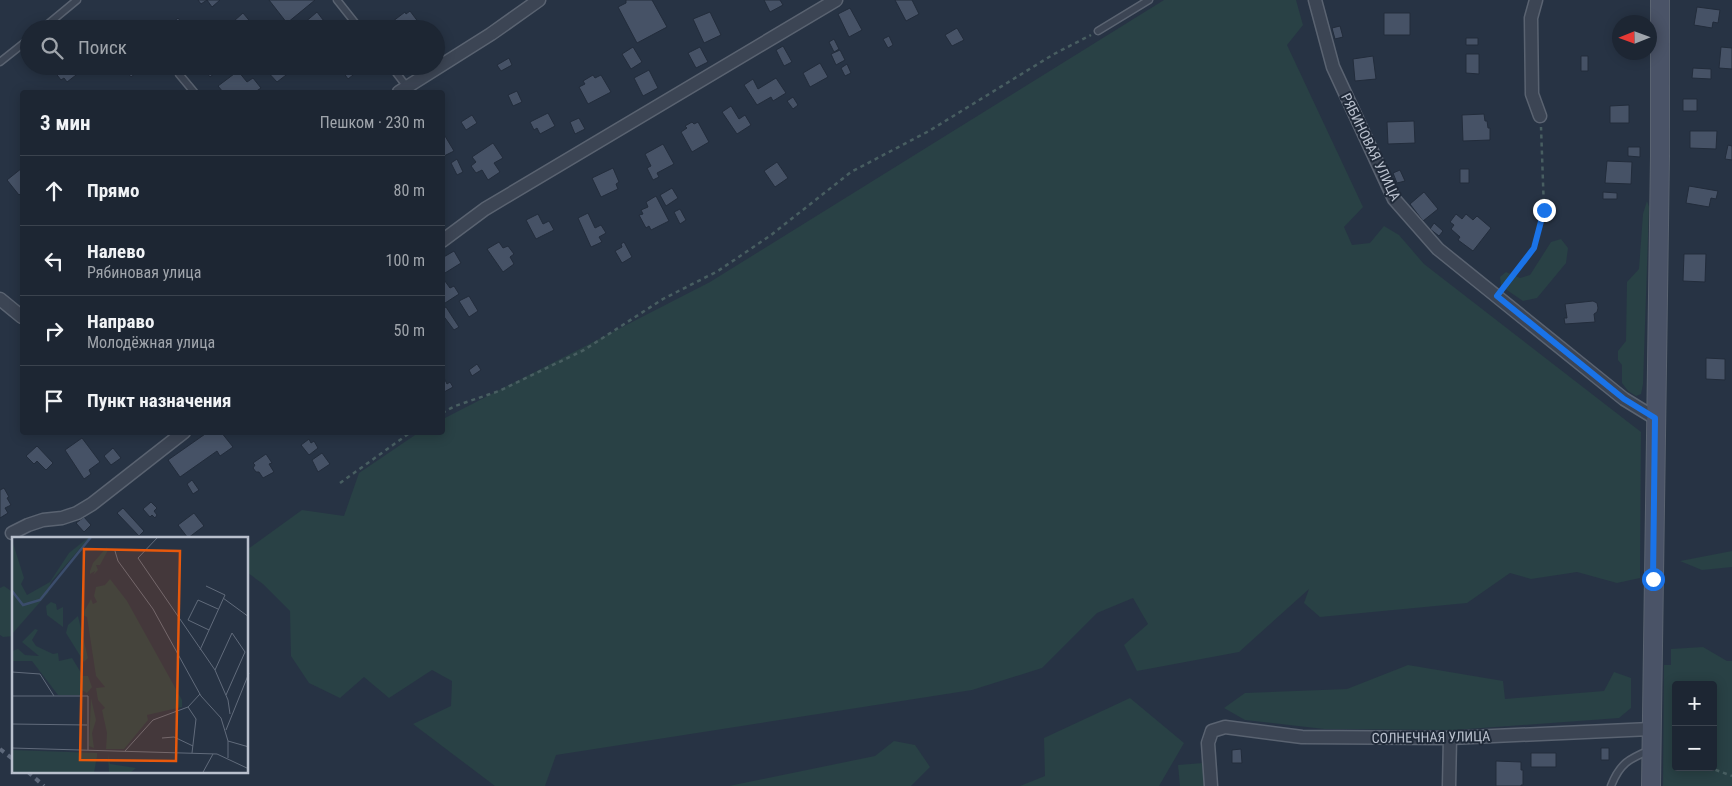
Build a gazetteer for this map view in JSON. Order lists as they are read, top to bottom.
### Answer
{
  "streets": {
    "street": ["РЯБИНОВАЯ УЛИЦА", "СОЛНЕЧНАЯ УЛИЦА"]
  },
  "north": "left",
  "page": {
    "search": "Поиск",
    "heading": ["3 мин", "Пешком · 230 m"],
    "list": [
      ["Прямо", "80 m"],
      ["Налево", "Рябиновая улица", "100 m"],
      ["Направо", "Молодёжная улица", "50 m"],
      "Пункт назначения"
    ],
    "map_buttons": ["+", "−"]
  }
}
